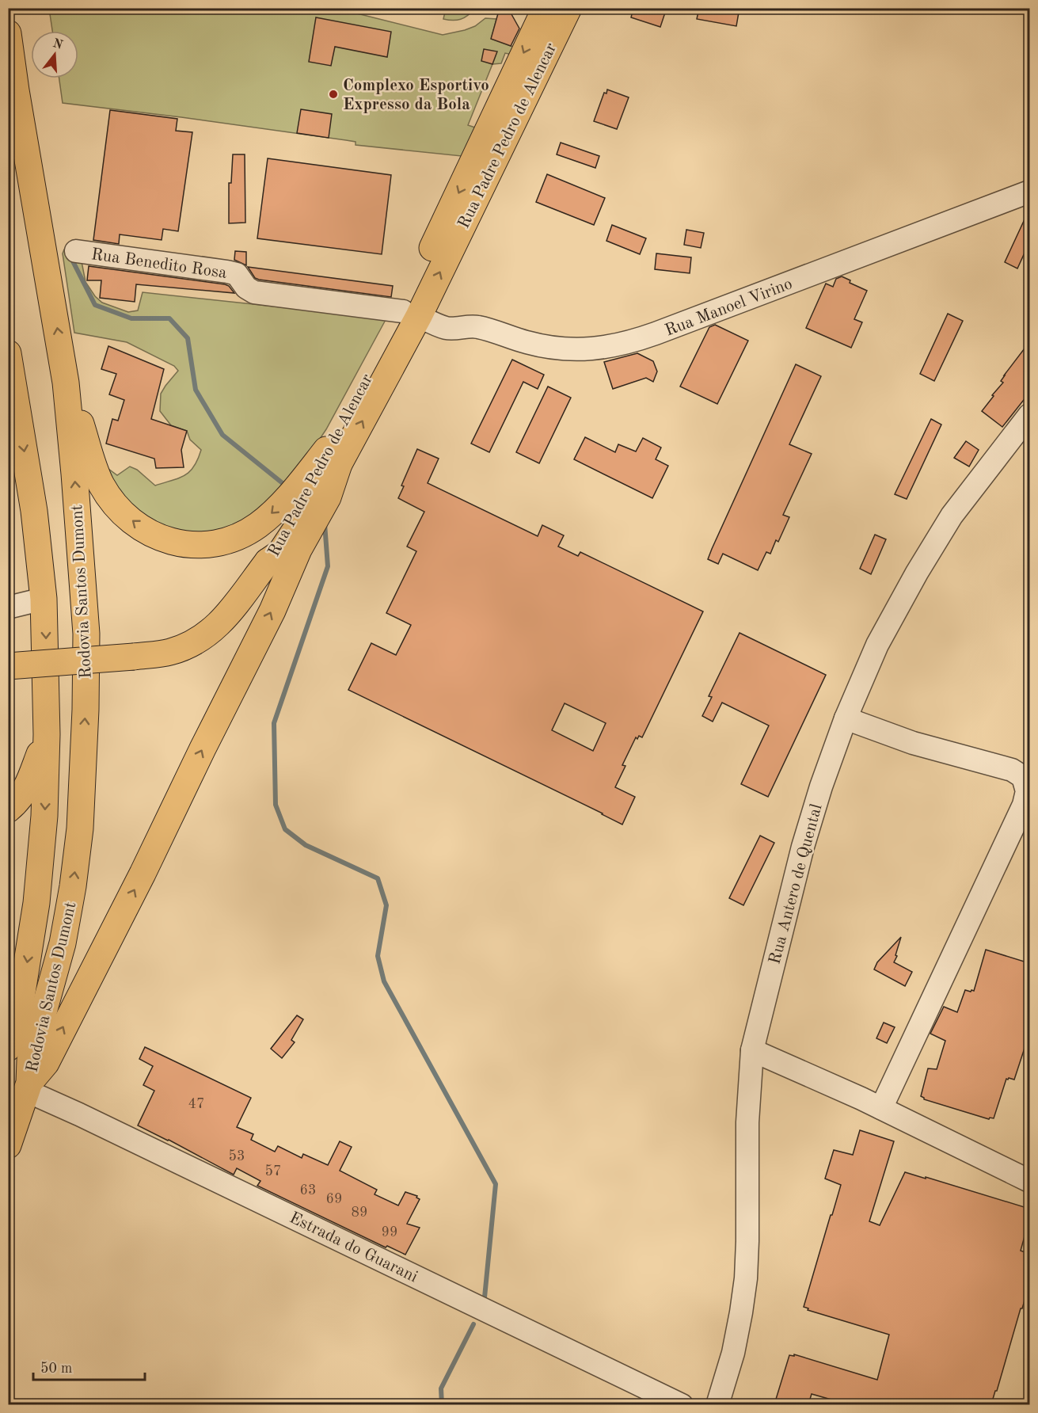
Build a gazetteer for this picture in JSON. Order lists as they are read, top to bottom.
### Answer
{
  "streets": {
    "main road": ["Rua Padre Pedro de Alencar", "Rodovia Santos Dumont"],
    "street": [
      "Rua Benedito Rosa",
      "Rua Manoel Virino",
      "Rua Antero de Quental",
      "Estrada do Guarani"
    ]
  },
  "crossings": [
    ["Rua Padre Pedro de Alencar", "Rua Benedito Rosa"],
    ["Rua Padre Pedro de Alencar", "Rua Manoel Virino"],
    ["Rua Benedito Rosa", "Rua Manoel Virino"],
    ["Rodovia Santos Dumont", "Estrada do Guarani"]
  ],
  "places": ["Complexo Esportivo Expresso da Bola"],
  "house_numbers": [
    "47",
    "53",
    "57",
    "63",
    "69",
    "89",
    "99"
  ],
  "scale_bar": "50 m",
  "north": "top"
}
